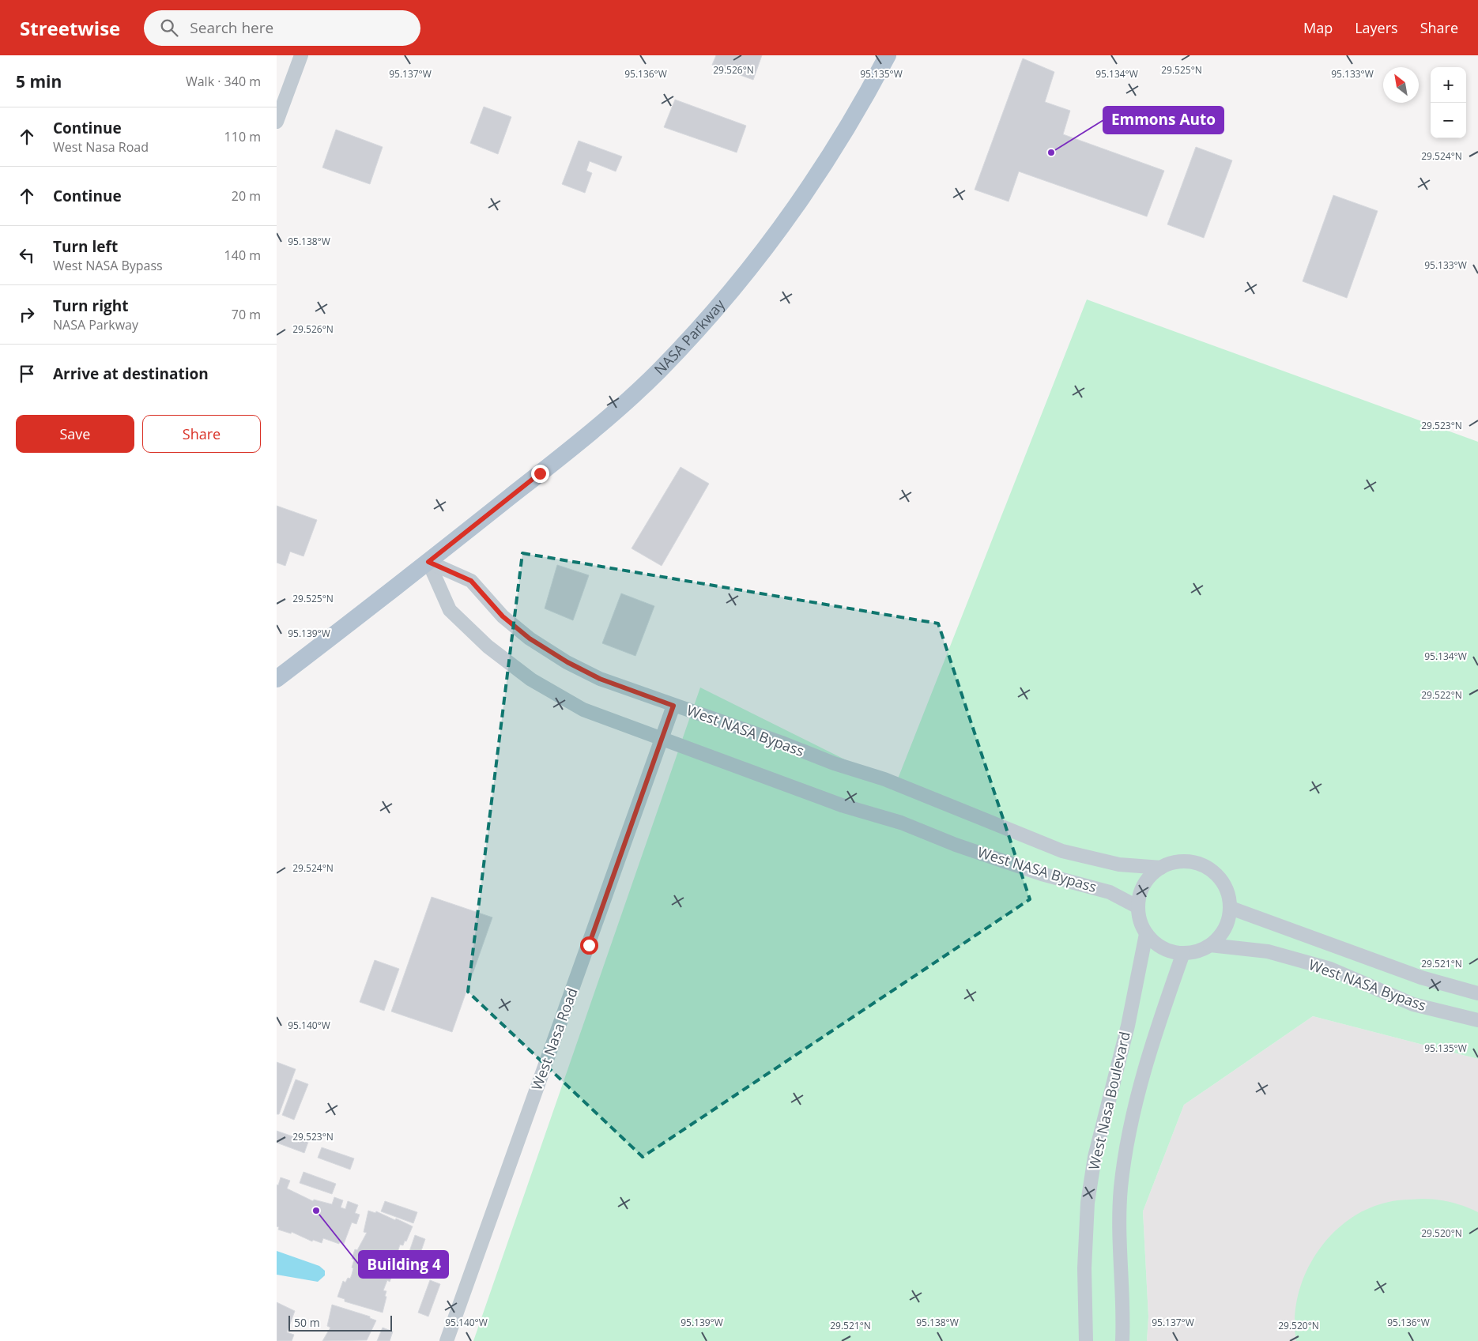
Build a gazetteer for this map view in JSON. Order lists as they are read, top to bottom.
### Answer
{
  "streets": {
    "main road": ["NASA Parkway"],
    "street": ["West NASA Bypass", "West Nasa Road", "West Nasa Boulevard"]
  },
  "crossings": [
    ["NASA Parkway", "West NASA Bypass"],
    ["West NASA Bypass", "West Nasa Road"],
    ["West NASA Bypass", "West Nasa Boulevard"]
  ],
  "places": ["Emmons Auto", "Building 4"],
  "scale_bar": "50 m",
  "north": "top left",
  "page": {
    "header": "Streetwise",
    "search": "Search here",
    "nav": ["Map", "Layers", "Share"],
    "heading": ["5 min", "Walk · 340 m"],
    "map_buttons": ["+", "−"],
    "list": [
      ["Continue", "West Nasa Road", "110 m"],
      ["Continue", "20 m"],
      ["Turn left", "West NASA Bypass", "140 m"],
      ["Turn right", "NASA Parkway", "70 m"],
      "Arrive at destination"
    ],
    "buttons": ["Save", "Share"],
    "scale": "50 m"
  },
  "coordinates": [
    "29.525°N",
    "29.526°N",
    "95.135°W",
    "95.133°W",
    "95.137°W",
    "95.136°W",
    "95.134°W",
    "29.524°N",
    "95.138°W",
    "29.523°N",
    "95.139°W",
    "29.522°N",
    "29.521°N",
    "95.140°W",
    "29.520°N"
  ]
}
